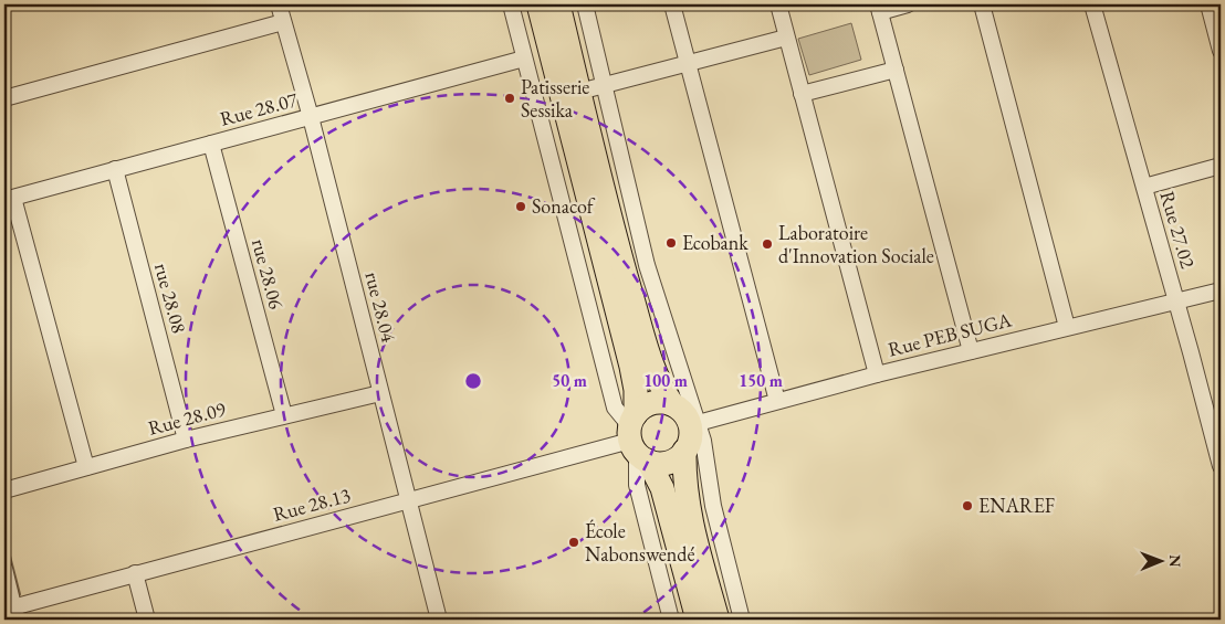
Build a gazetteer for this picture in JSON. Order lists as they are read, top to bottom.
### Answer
{
  "streets": {
    "street": [
      "Rue 28.07",
      "Rue 27.02",
      "rue 28.06",
      "rue 28.08",
      "rue 28.04",
      "Rue PEB SUGA",
      "Rue 28.09",
      "Rue 28.13"
    ]
  },
  "crossings": [
    ["Rue 28.07", "rue 28.06"],
    ["Rue 28.07", "rue 28.08"],
    ["Rue 28.07", "rue 28.04"],
    ["Rue 27.02", "Rue PEB SUGA"],
    ["rue 28.06", "Rue 28.09"],
    ["rue 28.08", "Rue 28.09"],
    ["rue 28.04", "Rue 28.09"],
    ["rue 28.04", "Rue 28.13"],
    ["Rue PEB SUGA", "Rue 28.13"]
  ],
  "places": [
    "Patisserie Sessika",
    "Sonacof",
    "Ecobank",
    "Laboratoire d'Innovation Sociale",
    "ENAREF",
    "École Nabonswendé"
  ],
  "north": "right",
  "rings": ["50 m", "100 m", "150 m"]
}
